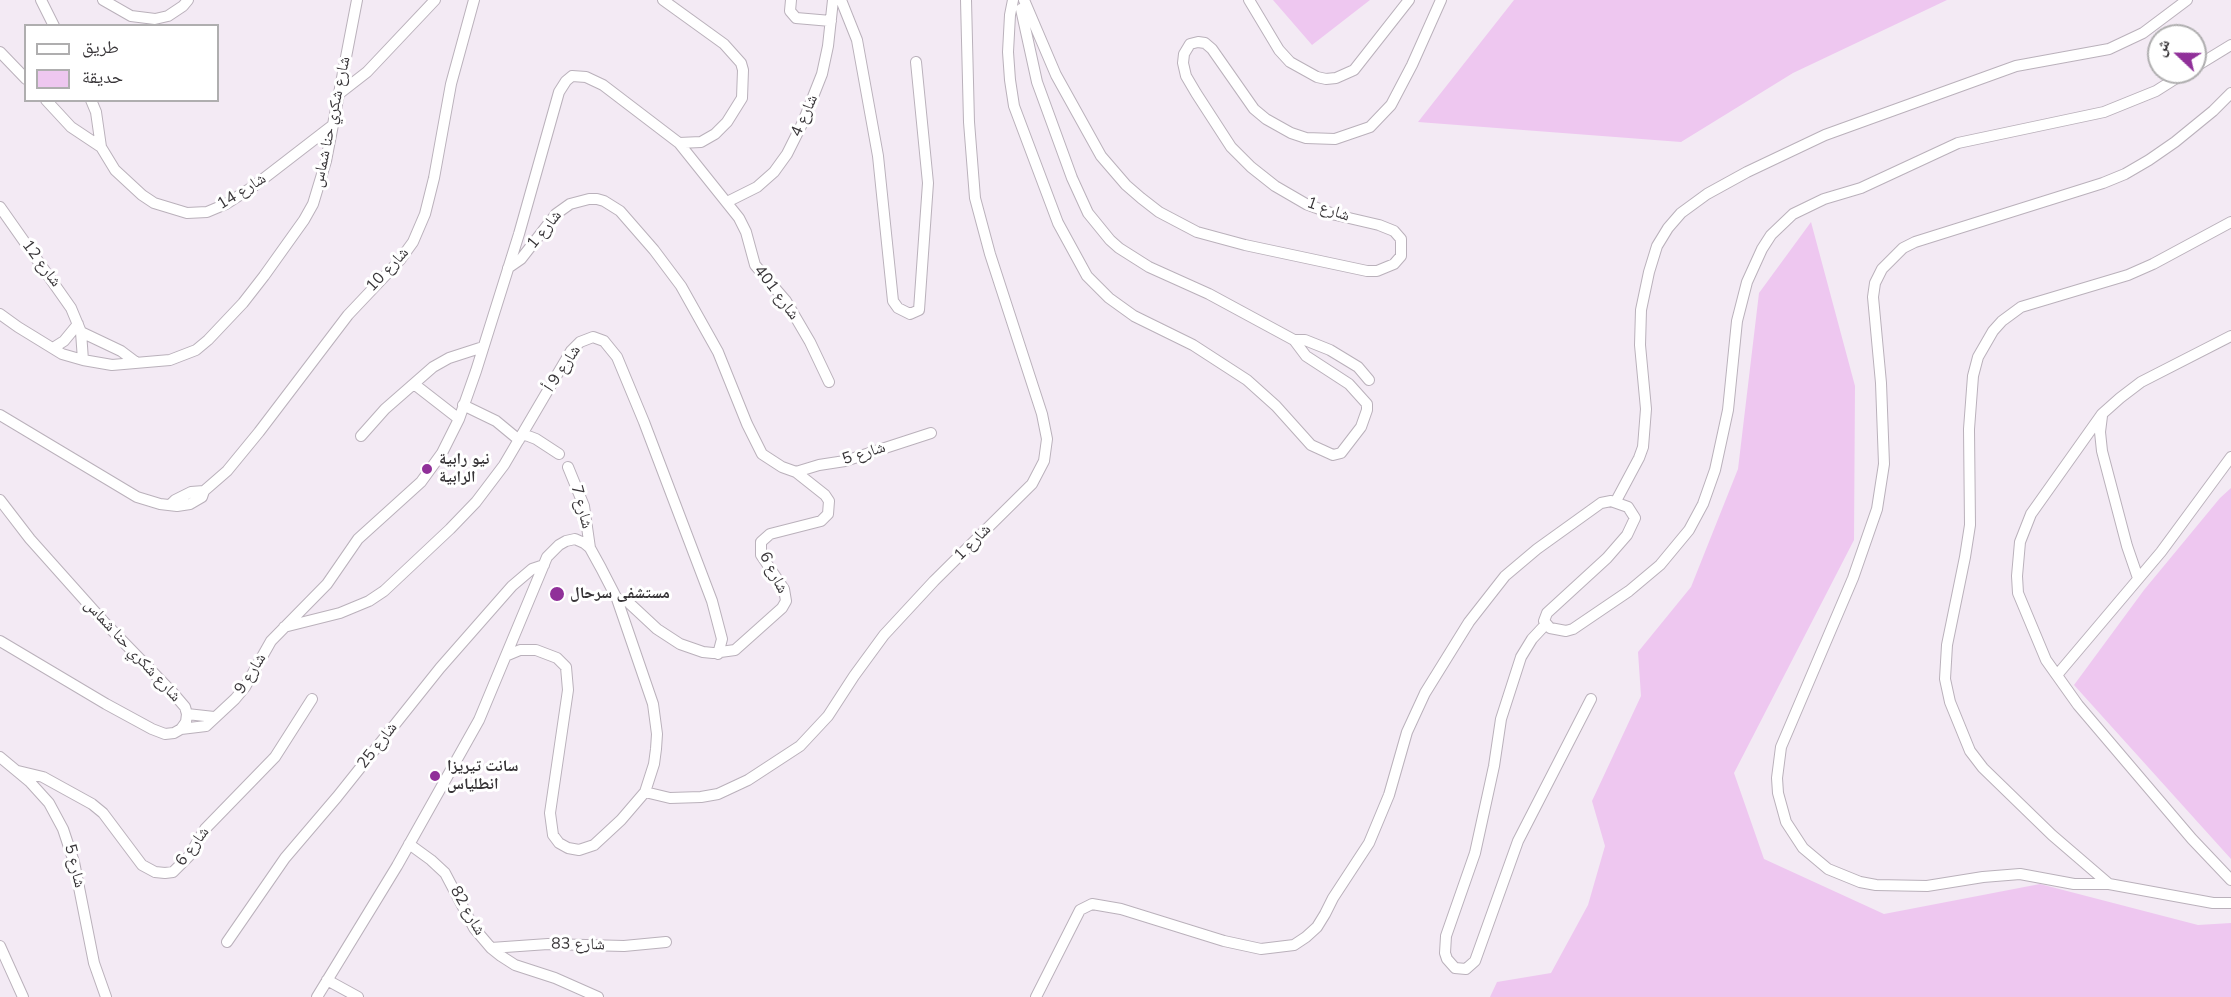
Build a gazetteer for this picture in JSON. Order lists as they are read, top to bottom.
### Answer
{
  "streets": {
    "street": [
      "شارع 4",
      "شارع شكري حنا شماس",
      "شارع 14",
      "شارع 1",
      "شارع 12",
      "شارع 10",
      "شارع 401",
      "شارع 9 أ",
      "شارع 5",
      "شارع 7",
      "شارع 6",
      "شارع 9",
      "شارع 25",
      "شارع 82",
      "شارع 83"
    ]
  },
  "crossings": [
    ["شارع 4", "شارع 401"],
    ["شارع شكري حنا شماس", "شارع 14"],
    ["شارع شكري حنا شماس", "شارع 12"],
    ["شارع شكري حنا شماس", "شارع 9"],
    ["شارع 1", "شارع 401"],
    ["شارع 1", "شارع 9 أ"],
    ["شارع 1", "شارع 5"],
    ["شارع 1", "شارع 7"],
    ["شارع 1", "شارع 6"],
    ["شارع 1", "شارع 9"],
    ["شارع 9 أ", "شارع 6"],
    ["شارع 9 أ", "شارع 9"],
    ["شارع 5", "شارع 6"],
    ["شارع 82", "شارع 83"]
  ],
  "places": ["نيو رابية الرابية", "مستشفى سرحال", "سانت تيريزا انطلياس"],
  "legend": ["طريق", "حديقة"],
  "north": "left"
}
